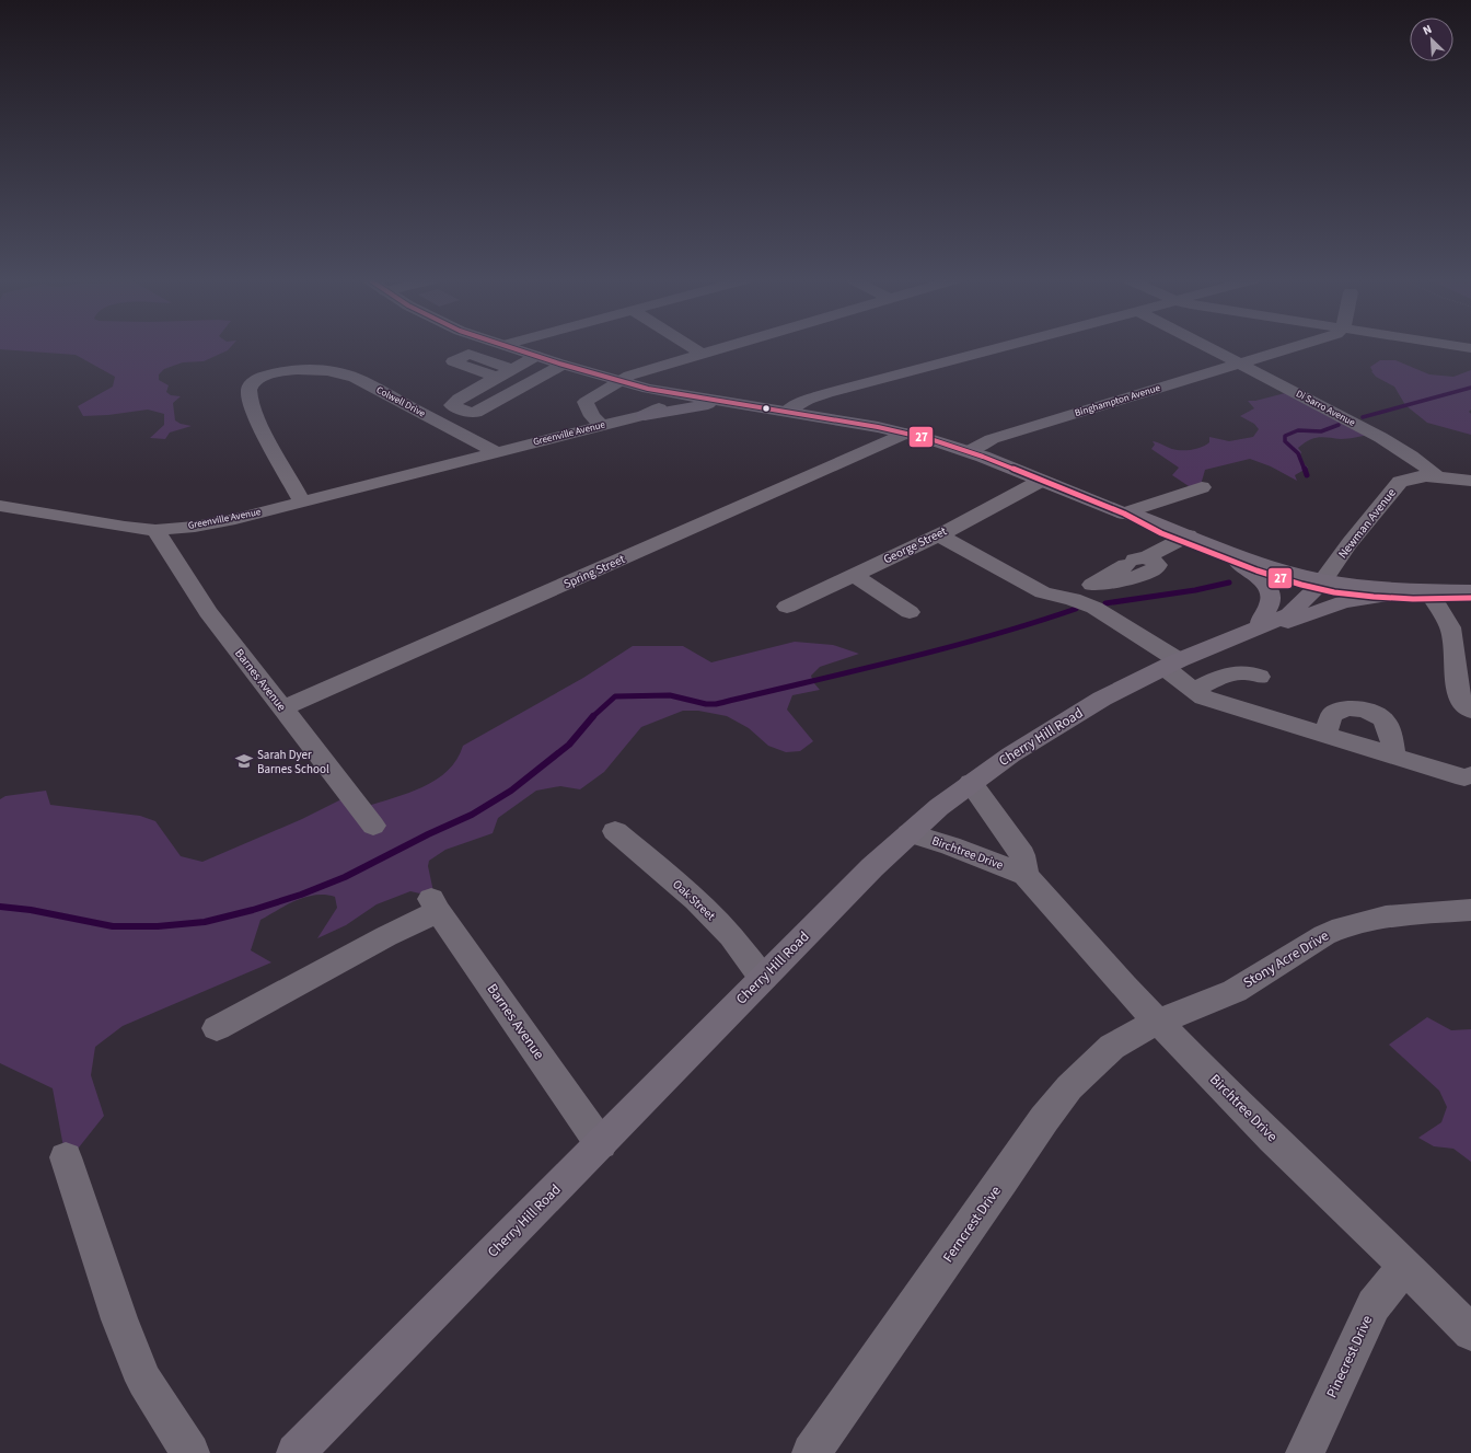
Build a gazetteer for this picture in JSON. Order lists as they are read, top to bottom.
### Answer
{
  "streets": {
    "main road": ["Greenville Avenue", "Cherry Hill Road"],
    "street": [
      "Binghampton Avenue",
      "Colwell Drive",
      "Di Sarro Avenue",
      "Newman Avenue",
      "George Street",
      "Spring Street",
      "Barnes Avenue",
      "Birchtree Drive",
      "Oak Street",
      "Stony Acre Drive",
      "Ferncrest Drive",
      "Pinecrest Drive"
    ]
  },
  "crossings": [
    ["Binghampton Avenue", "Di Sarro Avenue"],
    ["Colwell Drive", "Greenville Avenue"],
    ["Di Sarro Avenue", "Newman Avenue"],
    ["Greenville Avenue", "Barnes Avenue"],
    ["Newman Avenue", "Cherry Hill Road"],
    ["Spring Street", "Barnes Avenue"],
    ["Barnes Avenue", "Cherry Hill Road"],
    ["Cherry Hill Road", "Birchtree Drive"],
    ["Cherry Hill Road", "Oak Street"],
    ["Birchtree Drive", "Stony Acre Drive"],
    ["Birchtree Drive", "Ferncrest Drive"],
    ["Birchtree Drive", "Pinecrest Drive"],
    ["Stony Acre Drive", "Ferncrest Drive"]
  ],
  "places": {
    "school or university": ["Sarah Dyer Barnes School"]
  },
  "lines": ["transit line 27"],
  "north": "top left"
}
